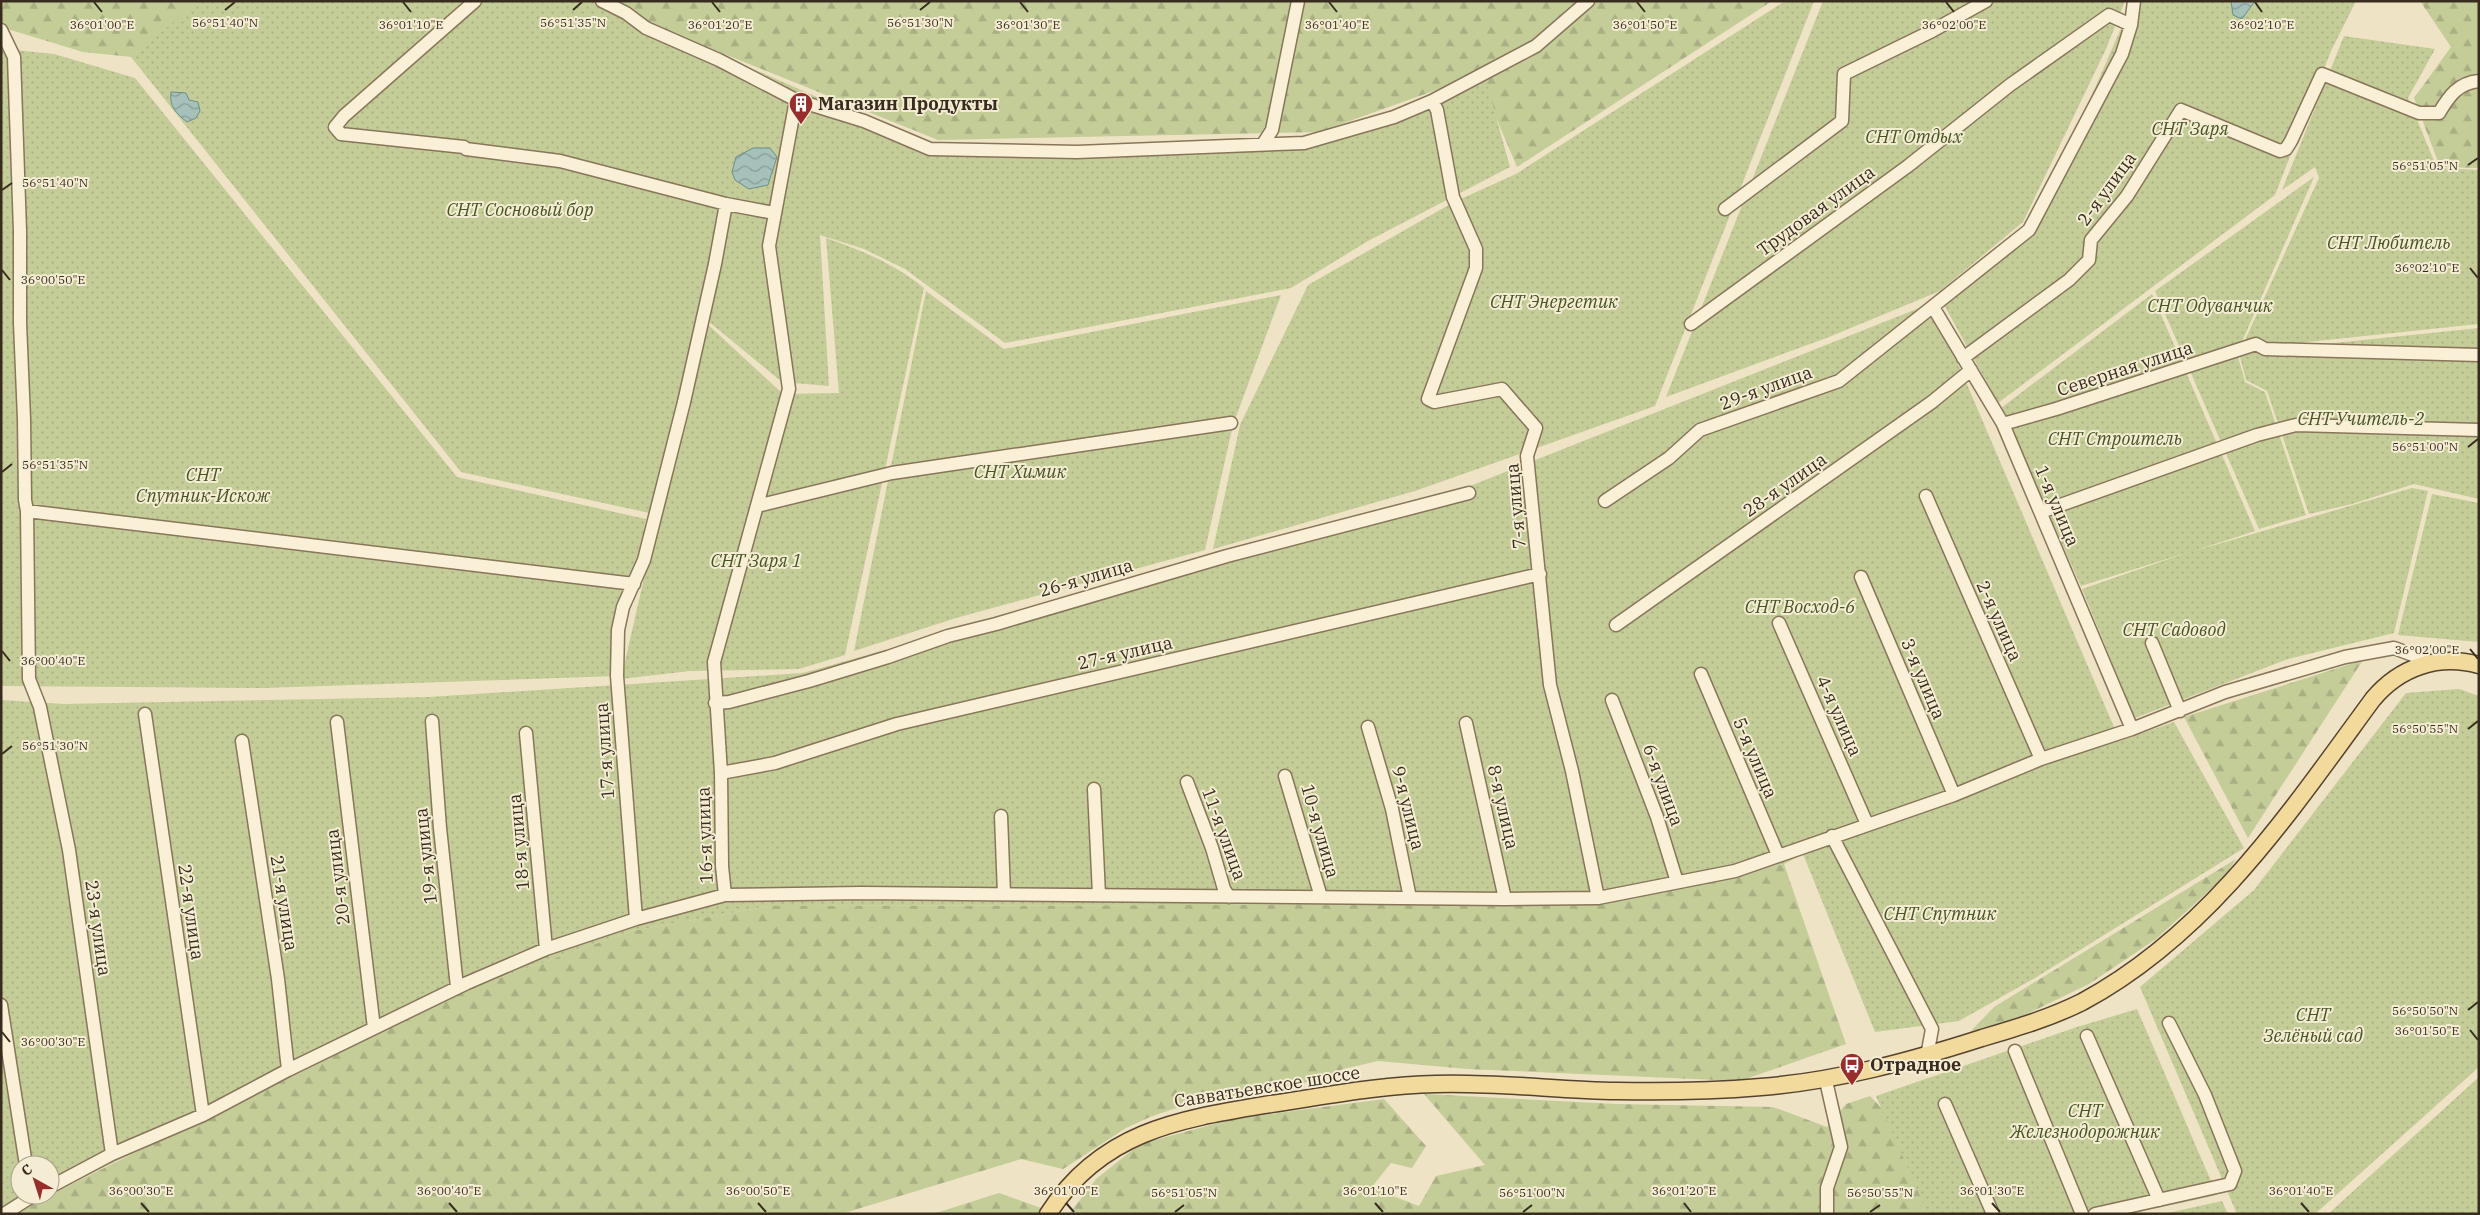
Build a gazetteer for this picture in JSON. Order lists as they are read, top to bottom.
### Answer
{
  "streets": {
    "main road": ["Савватьевское шоссе"],
    "street": [
      "2-я улица",
      "Трудовая улица",
      "Северная улица",
      "29-я улица",
      "28-я улица",
      "7-я улица",
      "1-я улица",
      "26-я улица",
      "27-я улица",
      "3-я улица",
      "4-я улица",
      "17-я улица",
      "5-я улица",
      "6-я улица",
      "8-я улица",
      "9-я улица",
      "10-я улица",
      "11-я улица",
      "16-я улица",
      "18-я улица",
      "19-я улица",
      "20-я улица",
      "21-я улица",
      "22-я улица",
      "23-я улица"
    ]
  },
  "crossings": [
    ["2-я улица", "1-я улица"],
    ["Трудовая улица", "29-я улица"],
    ["Северная улица", "1-я улица"],
    ["29-я улица", "1-я улица"],
    ["28-я улица", "1-я улица"],
    ["7-я улица", "27-я улица"],
    ["26-я улица", "16-я улица"],
    ["27-я улица", "16-я улица"]
  ],
  "parks": [
    "СНТ Заря",
    "СНТ Отдых",
    "СНТ Сосновый бор",
    "СНТ Любитель",
    "СНТ Энергетик",
    "СНТ Одуванчик",
    "СНТ Учитель-2",
    "СНТ Строитель",
    "СНТ Химик",
    "СНТ Спутник-Искож",
    "СНТ Заря 1",
    "СНТ Восход-6",
    "СНТ Садовод",
    "СНТ Спутник",
    "СНТ Зелёный сад",
    "СНТ Железнодорожник"
  ],
  "places": {
    "building": ["Магазин Продукты"],
    "bus stop": ["Отрадное"]
  },
  "north": "top left",
  "coordinates": [
    "56°51'40\"N",
    "56°51'35\"N",
    "56°51'30\"N",
    "36°01'00\"E",
    "36°01'10\"E",
    "36°01'20\"E",
    "36°01'30\"E",
    "36°01'40\"E",
    "36°01'50\"E",
    "36°02'00\"E",
    "36°02'10\"E",
    "56°51'05\"N",
    "36°00'50\"E",
    "56°51'00\"N",
    "36°00'40\"E",
    "56°50'55\"N",
    "56°50'50\"N",
    "36°00'30\"E"
  ]
}
